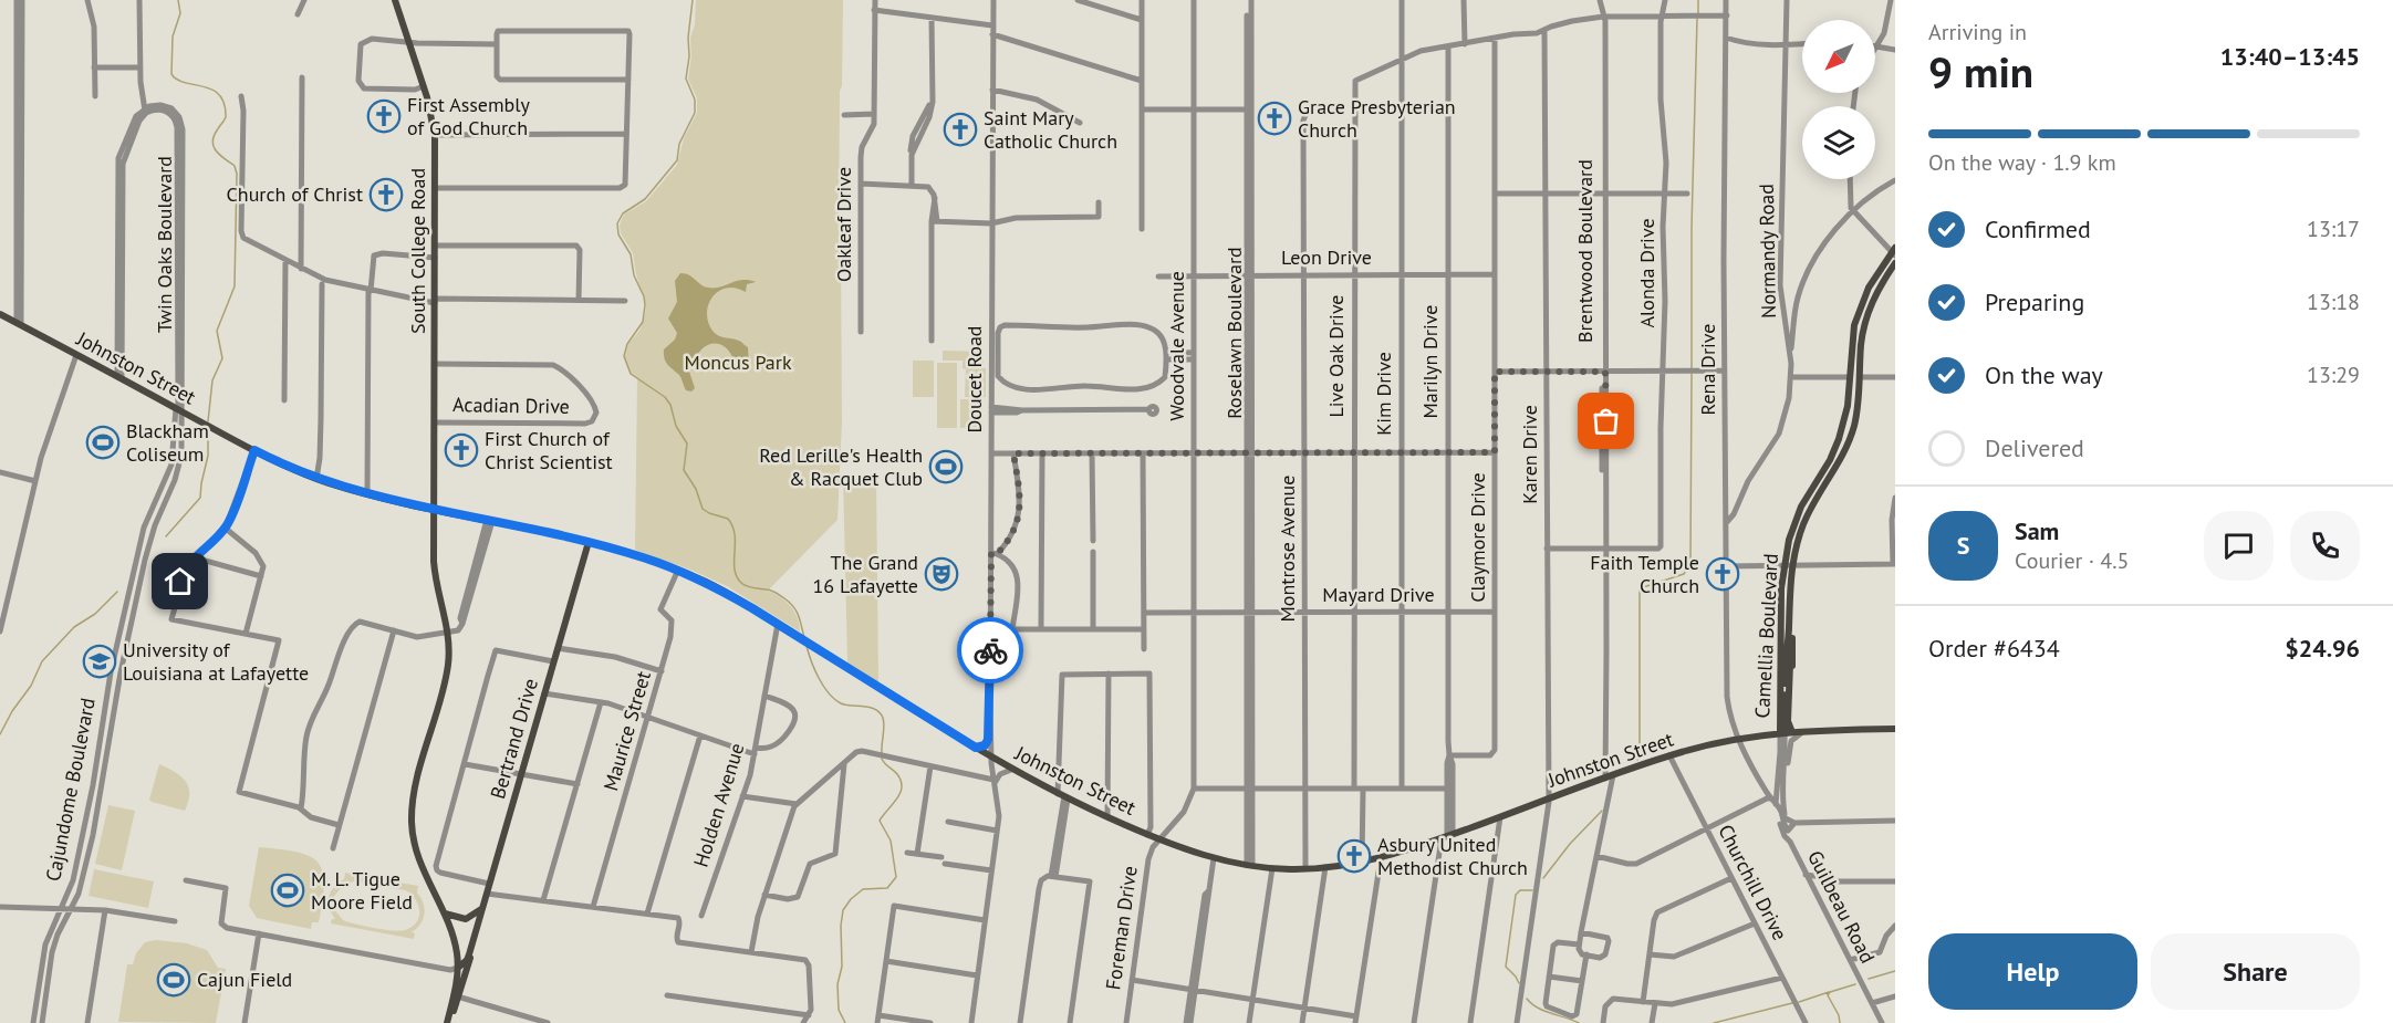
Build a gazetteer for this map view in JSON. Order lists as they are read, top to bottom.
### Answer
{
  "streets": {
    "main road": [
      "South College Road",
      "Johnston Street",
      "Camellia Boulevard",
      "Bertrand Drive"
    ],
    "street": [
      "Oakleaf Drive",
      "Twin Oaks Boulevard",
      "Brentwood Boulevard",
      "Normandy Road",
      "Leon Drive",
      "Alonda Drive",
      "Roselawn Boulevard",
      "Woodvale Avenue",
      "Live Oak Drive",
      "Marilyn Drive",
      "Rena Drive",
      "Doucet Road",
      "Kim Drive",
      "Acadian Drive",
      "Karen Drive",
      "Claymore Drive",
      "Montrose Avenue",
      "Mayard Drive",
      "Maurice Street",
      "Cajundome Boulevard",
      "Holden Avenue",
      "Churchill Drive",
      "Guilbeau Road",
      "Foreman Drive"
    ]
  },
  "crossings": [
    ["Twin Oaks Boulevard", "Johnston Street"],
    ["Twin Oaks Boulevard", "Cajundome Boulevard"],
    ["South College Road", "Johnston Street"],
    ["South College Road", "Acadian Drive"],
    ["South College Road", "Bertrand Drive"],
    ["Brentwood Boulevard", "Alonda Drive"],
    ["Brentwood Boulevard", "Johnston Street"],
    ["Normandy Road", "Rena Drive"],
    ["Leon Drive", "Roselawn Boulevard"],
    ["Leon Drive", "Woodvale Avenue"],
    ["Leon Drive", "Live Oak Drive"],
    ["Leon Drive", "Marilyn Drive"],
    ["Leon Drive", "Kim Drive"],
    ["Leon Drive", "Claymore Drive"],
    ["Leon Drive", "Montrose Avenue"],
    ["Roselawn Boulevard", "Johnston Street"],
    ["Roselawn Boulevard", "Mayard Drive"],
    ["Woodvale Avenue", "Johnston Street"],
    ["Woodvale Avenue", "Mayard Drive"],
    ["Woodvale Avenue", "Foreman Drive"],
    ["Live Oak Drive", "Kim Drive"],
    ["Live Oak Drive", "Mayard Drive"],
    ["Marilyn Drive", "Johnston Street"],
    ["Marilyn Drive", "Claymore Drive"],
    ["Marilyn Drive", "Mayard Drive"],
    ["Johnston Street", "Rena Drive"],
    ["Johnston Street", "Doucet Road"],
    ["Johnston Street", "Karen Drive"],
    ["Johnston Street", "Montrose Avenue"],
    ["Johnston Street", "Camellia Boulevard"],
    ["Johnston Street", "Maurice Street"],
    ["Johnston Street", "Bertrand Drive"],
    ["Johnston Street", "Cajundome Boulevard"],
    ["Johnston Street", "Holden Avenue"],
    ["Johnston Street", "Churchill Drive"],
    ["Johnston Street", "Guilbeau Road"],
    ["Johnston Street", "Foreman Drive"],
    ["Rena Drive", "Guilbeau Road"],
    ["Kim Drive", "Mayard Drive"],
    ["Claymore Drive", "Mayard Drive"],
    ["Montrose Avenue", "Mayard Drive"],
    ["Camellia Boulevard", "Guilbeau Road"]
  ],
  "parks": ["Moncus Park"],
  "places": {
    "church": [
      "First Assembly of God Church",
      "Grace Presbyterian Church",
      "Saint Mary Catholic Church",
      "Church of Christ",
      "First Church of Christ Scientist",
      "Faith Temple Church",
      "Asbury United Methodist Church"
    ],
    "sports": [
      "Blackham Coliseum",
      "Red Lerille's Health & Racquet Club",
      "M. L. Tigue Moore Field",
      "Cajun Field"
    ],
    "theatre": ["The Grand 16 Lafayette"],
    "school or university": ["University of Louisiana at Lafayette"]
  },
  "north": "bottom left",
  "page": {
    "heading": ["9 min", "Arriving in", "13:40–13:45"],
    "panel": [
      "Sam",
      "Courier · 4.5",
      "Order #6434",
      "$24.96"
    ],
    "bar": "On the way · 1.9 km",
    "list": [
      ["Confirmed", "13:17"],
      ["Preparing", "13:18"],
      ["On the way", "13:29"],
      "Delivered"
    ],
    "round": "S",
    "buttons": ["Help", "Share"]
  }
}
